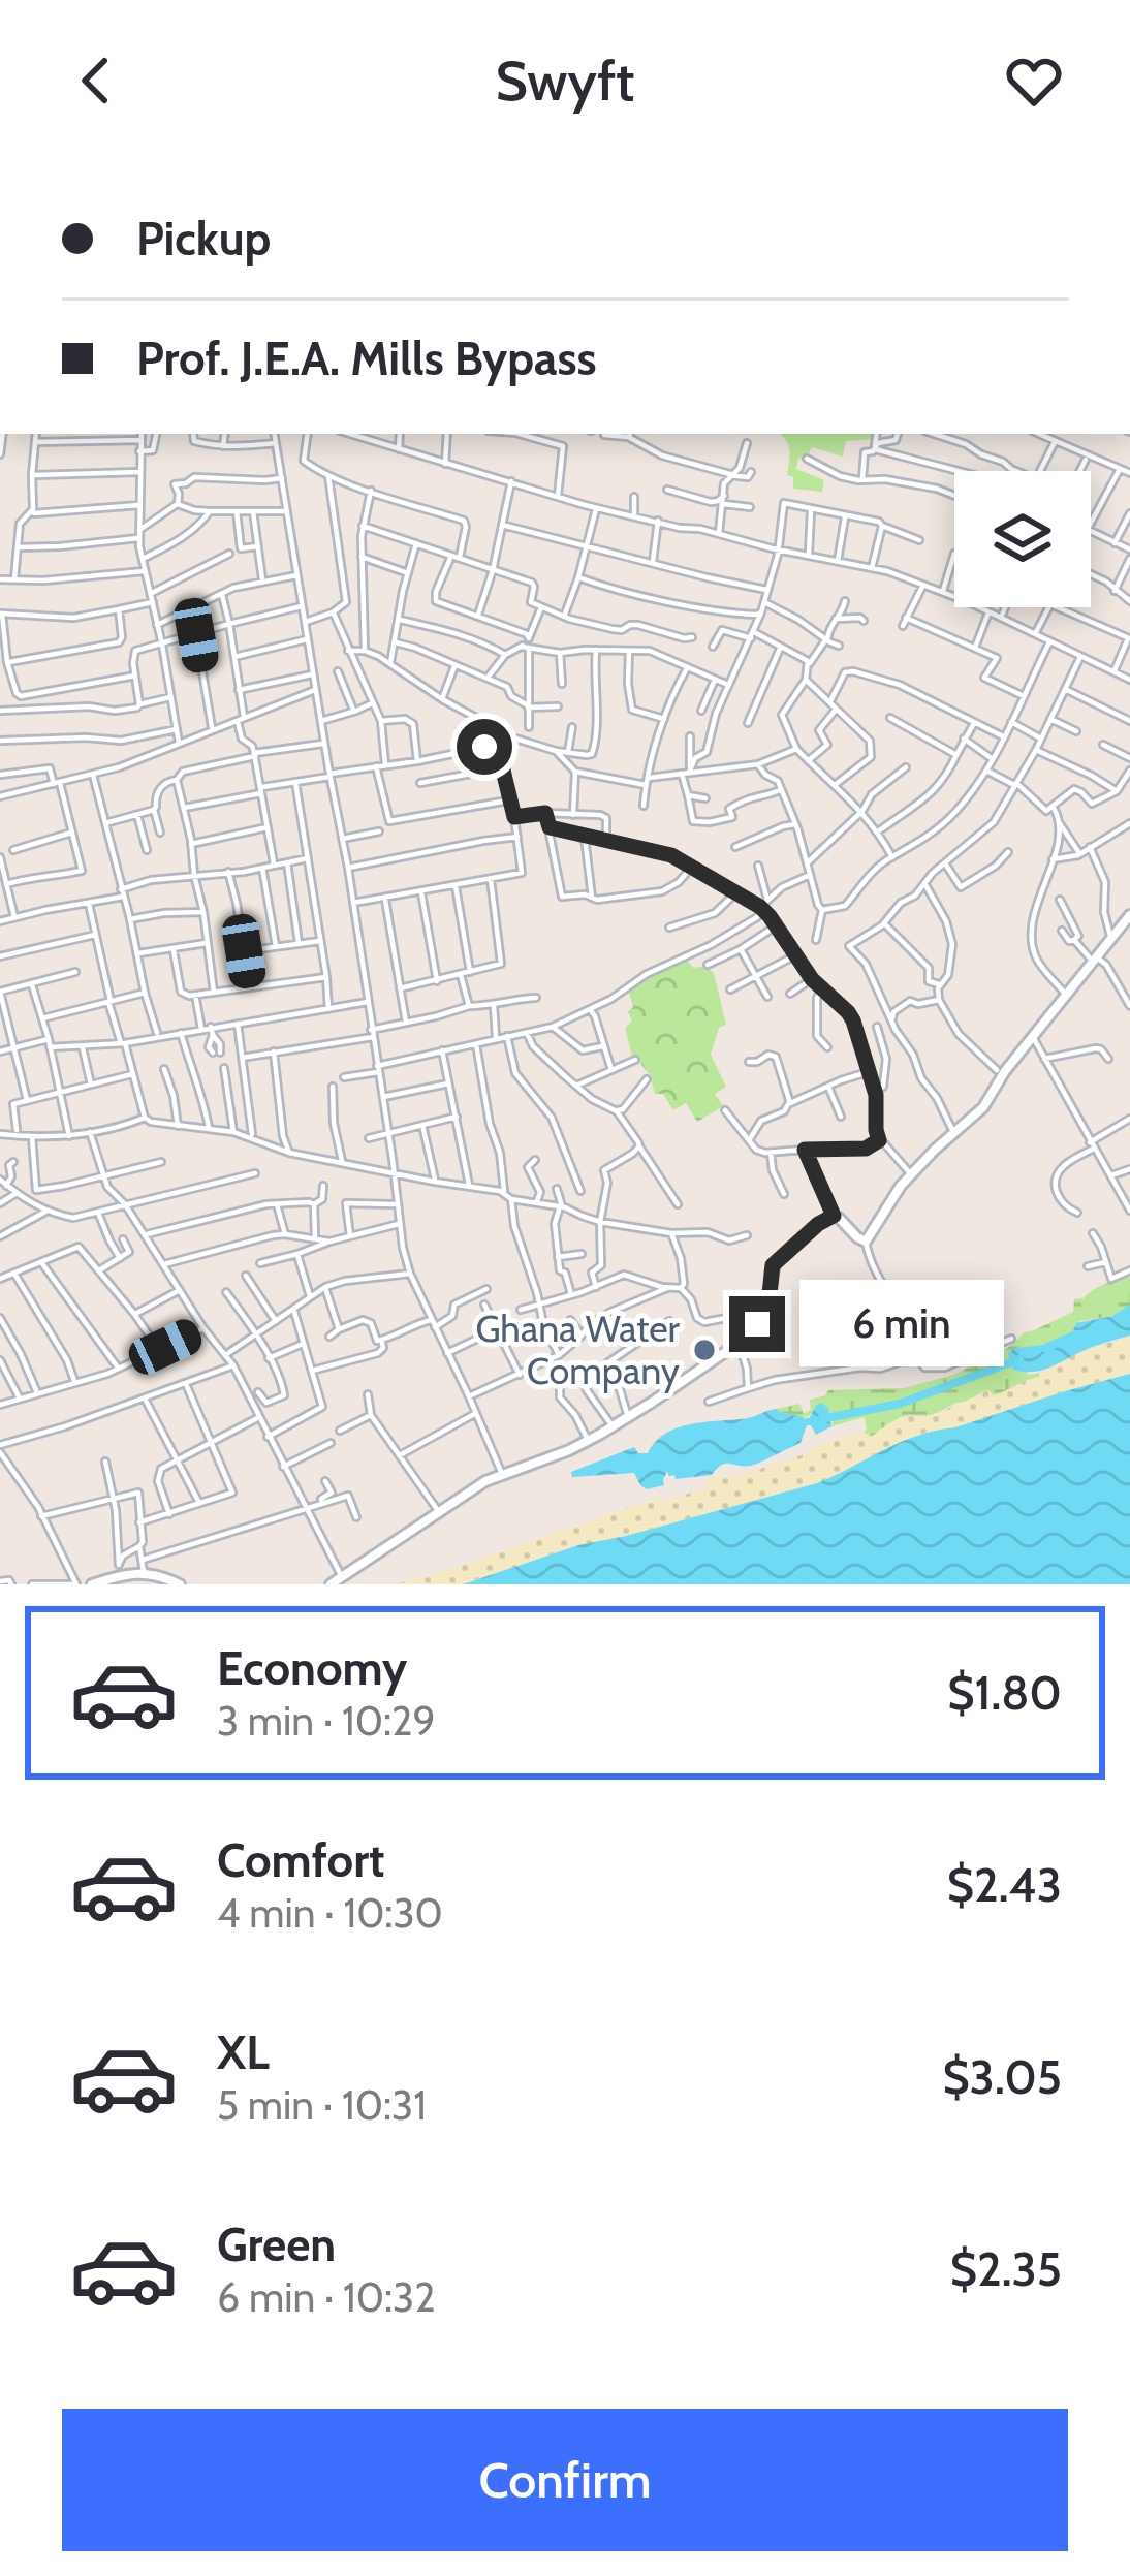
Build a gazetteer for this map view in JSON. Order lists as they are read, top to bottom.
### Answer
{
  "places": ["Ghana Water Company"],
  "page": {
    "header": "Swyft",
    "banner": ["Pickup", "Prof. J.E.A. Mills Bypass"],
    "bubble": "6 min",
    "list": [
      {
        "name": "Economy",
        "note": "3 min · 10:29",
        "value": "$1.80"
      },
      {
        "name": "Comfort",
        "note": "4 min · 10:30",
        "value": "$2.43"
      },
      {
        "name": "XL",
        "note": "5 min · 10:31",
        "value": "$3.05"
      },
      {
        "name": "Green",
        "note": "6 min · 10:32",
        "value": "$2.35"
      }
    ],
    "buttons": "Confirm"
  }
}
